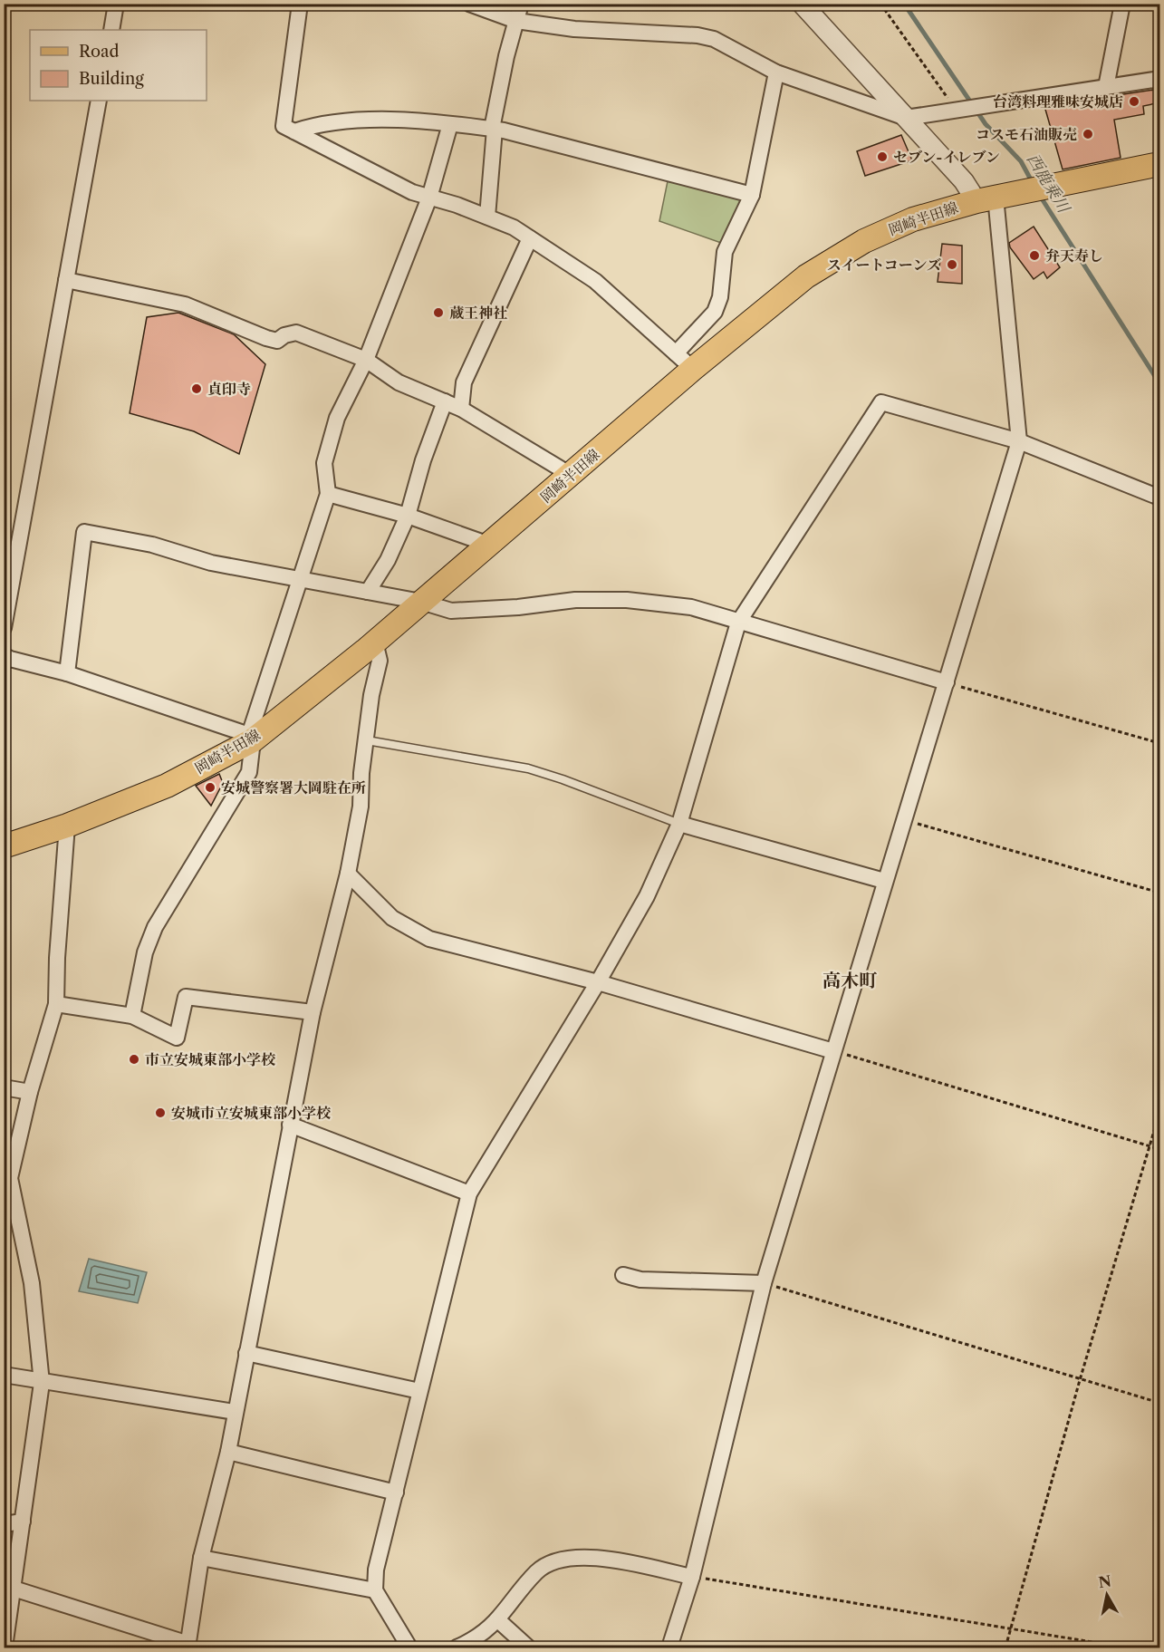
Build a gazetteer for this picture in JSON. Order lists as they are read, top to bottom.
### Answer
{
  "streets": {
    "main road": ["岡崎半田線"]
  },
  "districts": ["高木町"],
  "water": ["西鹿乗川"],
  "places": [
    "台湾料理雅味安城店",
    "コスモ石油販売",
    "セブン-イレブン",
    "弁天寿し",
    "スイートコーンズ",
    "蔵王神社",
    "貞印寺",
    "安城警察署大岡駐在所",
    "市立安城東部小学校",
    "安城市立安城東部小学校"
  ],
  "legend": ["Road", "Building"],
  "north": "top"
}
